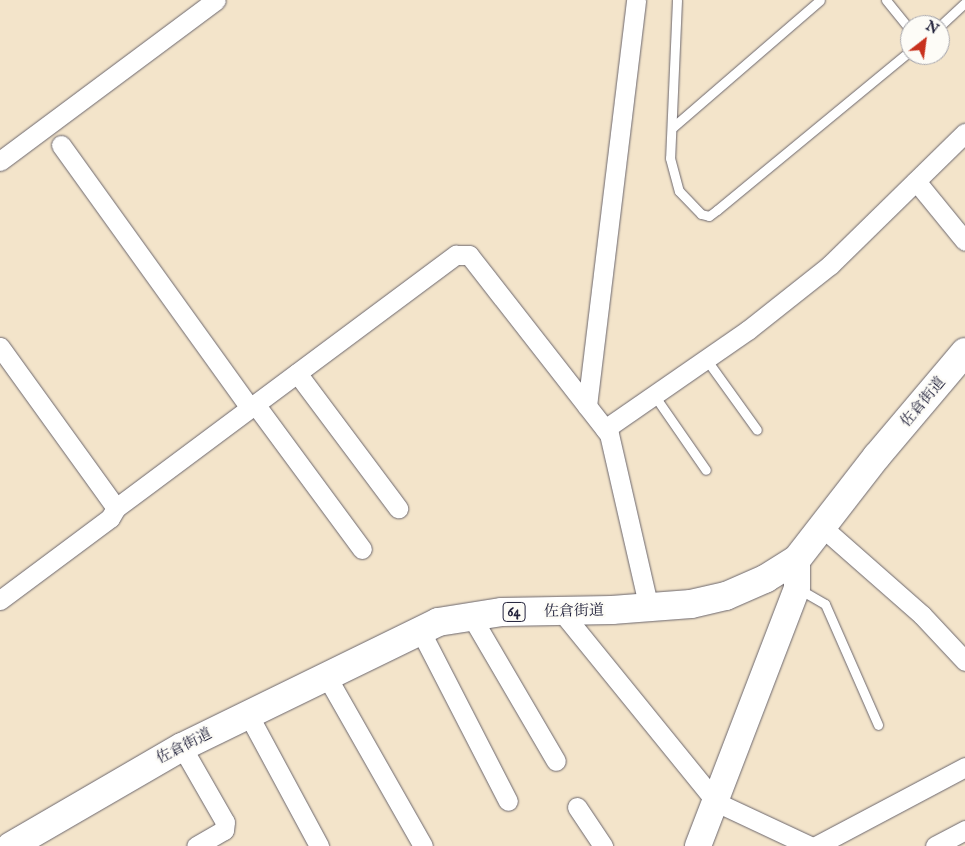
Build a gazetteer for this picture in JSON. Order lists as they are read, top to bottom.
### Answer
{
  "streets": {
    "main road": ["佐倉街道", "64"]
  },
  "north": "top right"
}
